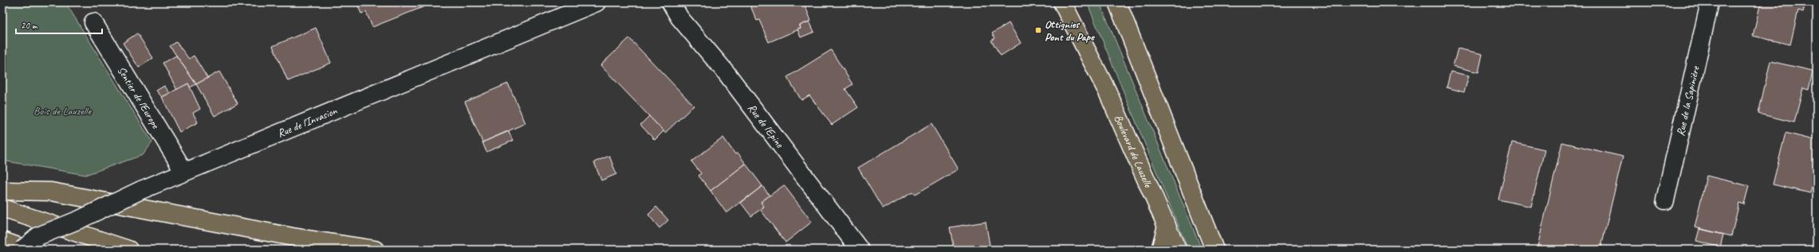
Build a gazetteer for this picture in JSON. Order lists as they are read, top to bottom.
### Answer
{
  "streets": {
    "main road": ["Boulevard de Lauzelle"],
    "street": [
      "Sentier de l'Europe",
      "Rue de la Sapinière",
      "Rue de l'Invasion",
      "Rue de l'Epine"
    ]
  },
  "crossings": [
    ["Sentier de l'Europe", "Rue de l'Invasion"]
  ],
  "parks": ["Bois de Lauzelle"],
  "places": {
    "transit": ["Ottignies Pont du Pape"]
  },
  "scale_bar": "20 m"
}
